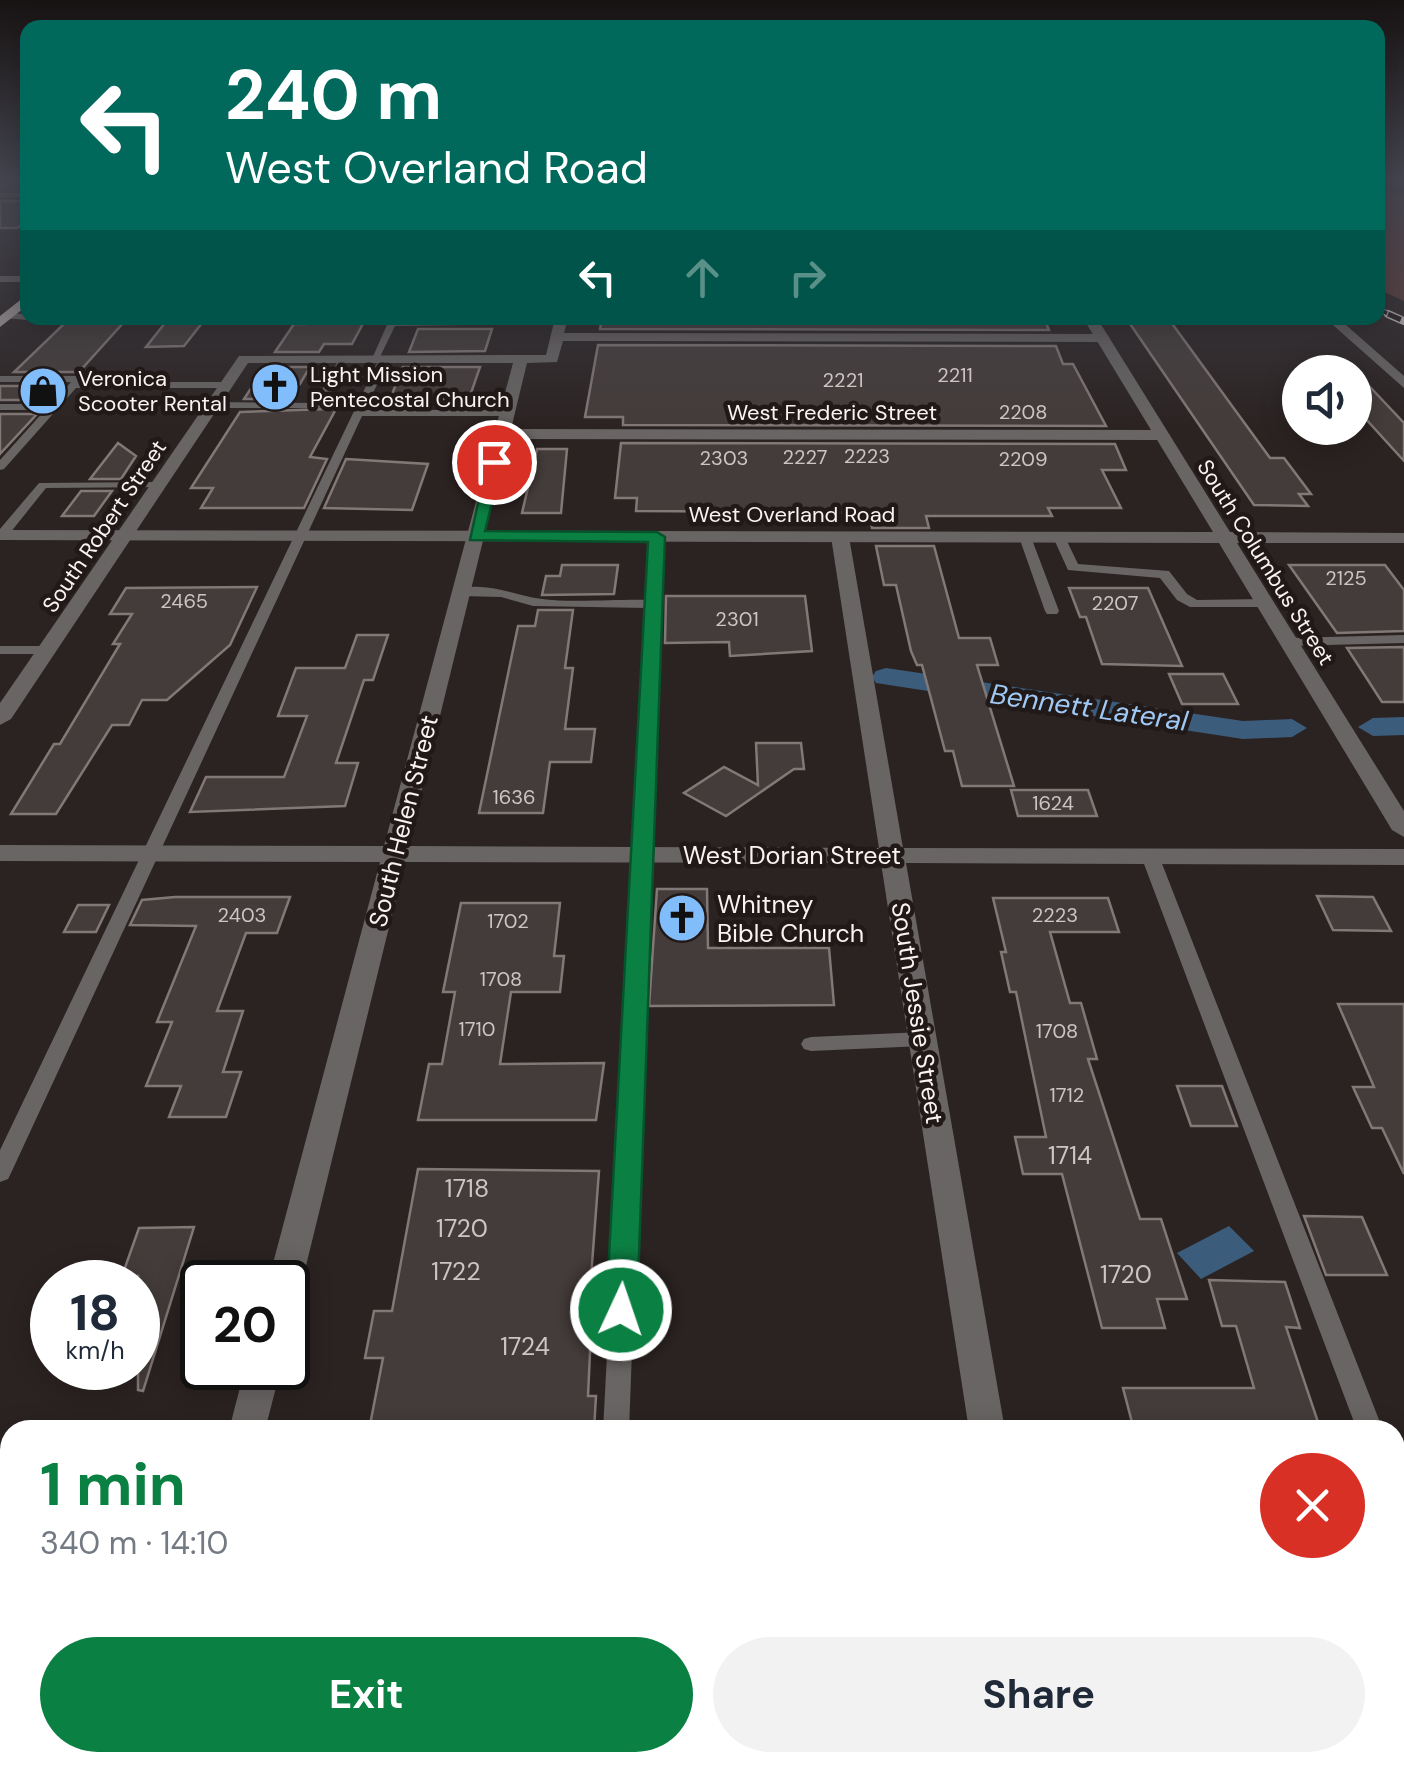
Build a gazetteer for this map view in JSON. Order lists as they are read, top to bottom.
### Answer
{
  "streets": {
    "street": [
      "West Frederic Street",
      "West Overland Road",
      "South Robert Street",
      "South Columbus Street",
      "South Helen Street",
      "West Dorian Street",
      "South Jessie Street"
    ]
  },
  "crossings": [
    ["West Frederic Street", "South Columbus Street"],
    ["West Frederic Street", "South Helen Street"],
    ["West Overland Road", "South Robert Street"],
    ["West Overland Road", "South Columbus Street"],
    ["West Overland Road", "South Helen Street"],
    ["West Overland Road", "South Jessie Street"],
    ["South Helen Street", "West Dorian Street"],
    ["West Dorian Street", "South Jessie Street"]
  ],
  "water": ["Bennett Lateral"],
  "places": {
    "church": ["Light Mission Pentecostal Church", "Whitney Bible Church"],
    "shop": ["Veronica Scooter Rental"]
  },
  "house_numbers": [
    "2211",
    "2221",
    "2208",
    "2223",
    "2227",
    "2303",
    "2209",
    "2125",
    "2465",
    "2207",
    "2301",
    "1636",
    "1624",
    "2403",
    "2223",
    "1702",
    "1708",
    "1710",
    "1708",
    "1712",
    "1714",
    "1718",
    "1720",
    "1722",
    "1720",
    "1724"
  ],
  "page": {
    "turn": ["240 m", "West Overland Road"],
    "speed": "18 km/h",
    "limit": "20",
    "heading": ["1 min", "340 m · 14:10"],
    "buttons": ["Exit", "Share"]
  }
}
